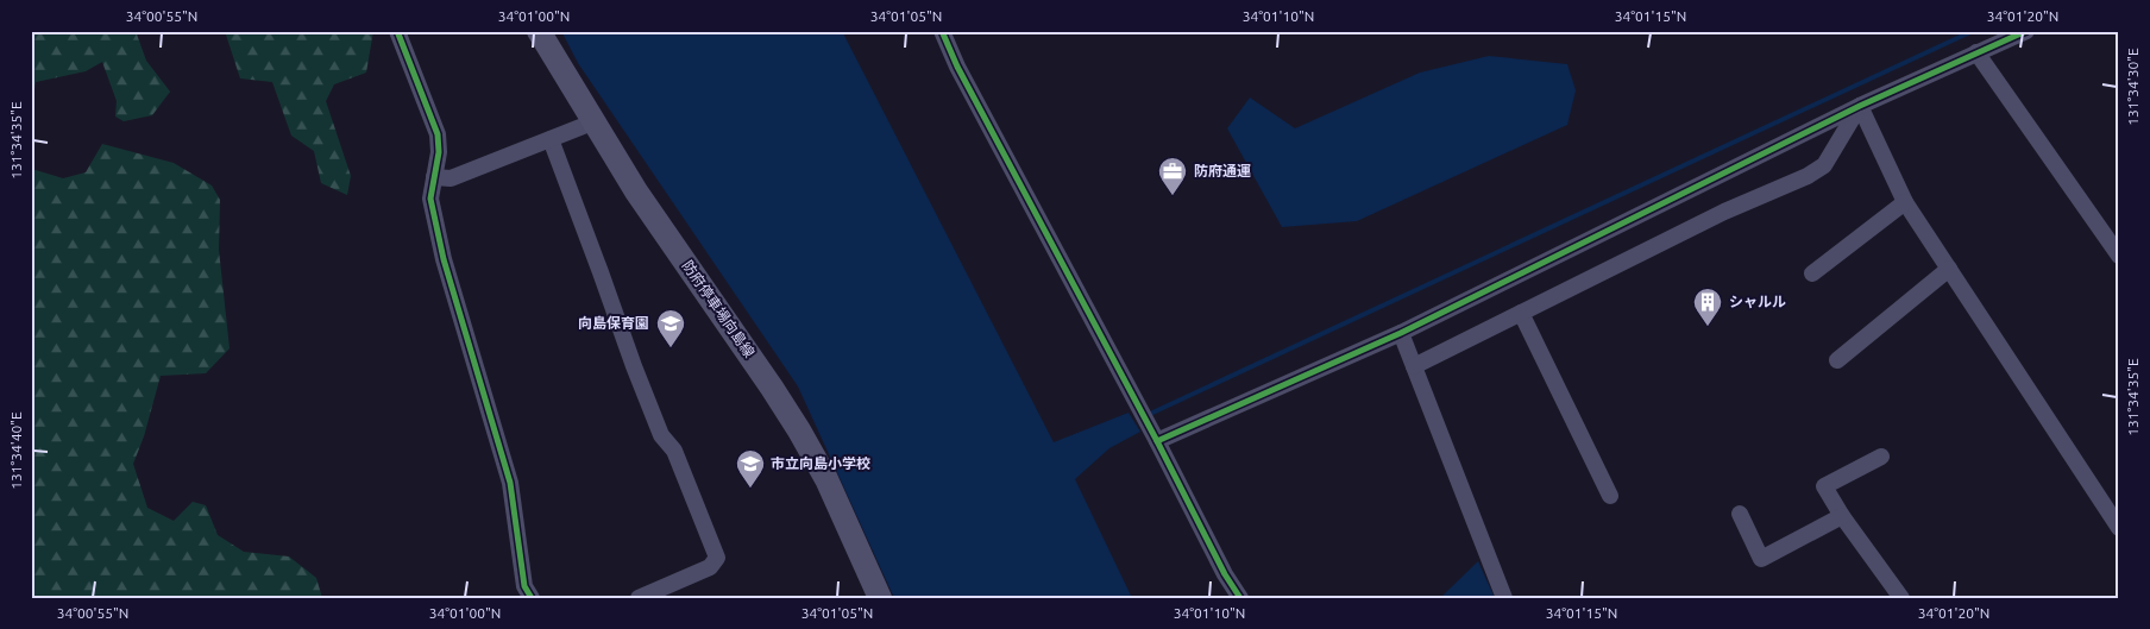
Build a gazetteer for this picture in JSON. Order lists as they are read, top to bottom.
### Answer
{
  "streets": {
    "main road": ["防府停車場向島線"]
  },
  "places": {
    "office": ["防府通運"],
    "building": ["シャルル"],
    "school or university": ["向島保育園", "市立向島小学校"]
  },
  "coordinates": [
    "34°00'55\"N",
    "34°01'00\"N",
    "34°01'05\"N",
    "34°01'10\"N",
    "34°01'15\"N",
    "34°01'20\"N",
    "131°34'30\"E",
    "131°34'35\"E",
    "131°34'40\"E"
  ]
}
